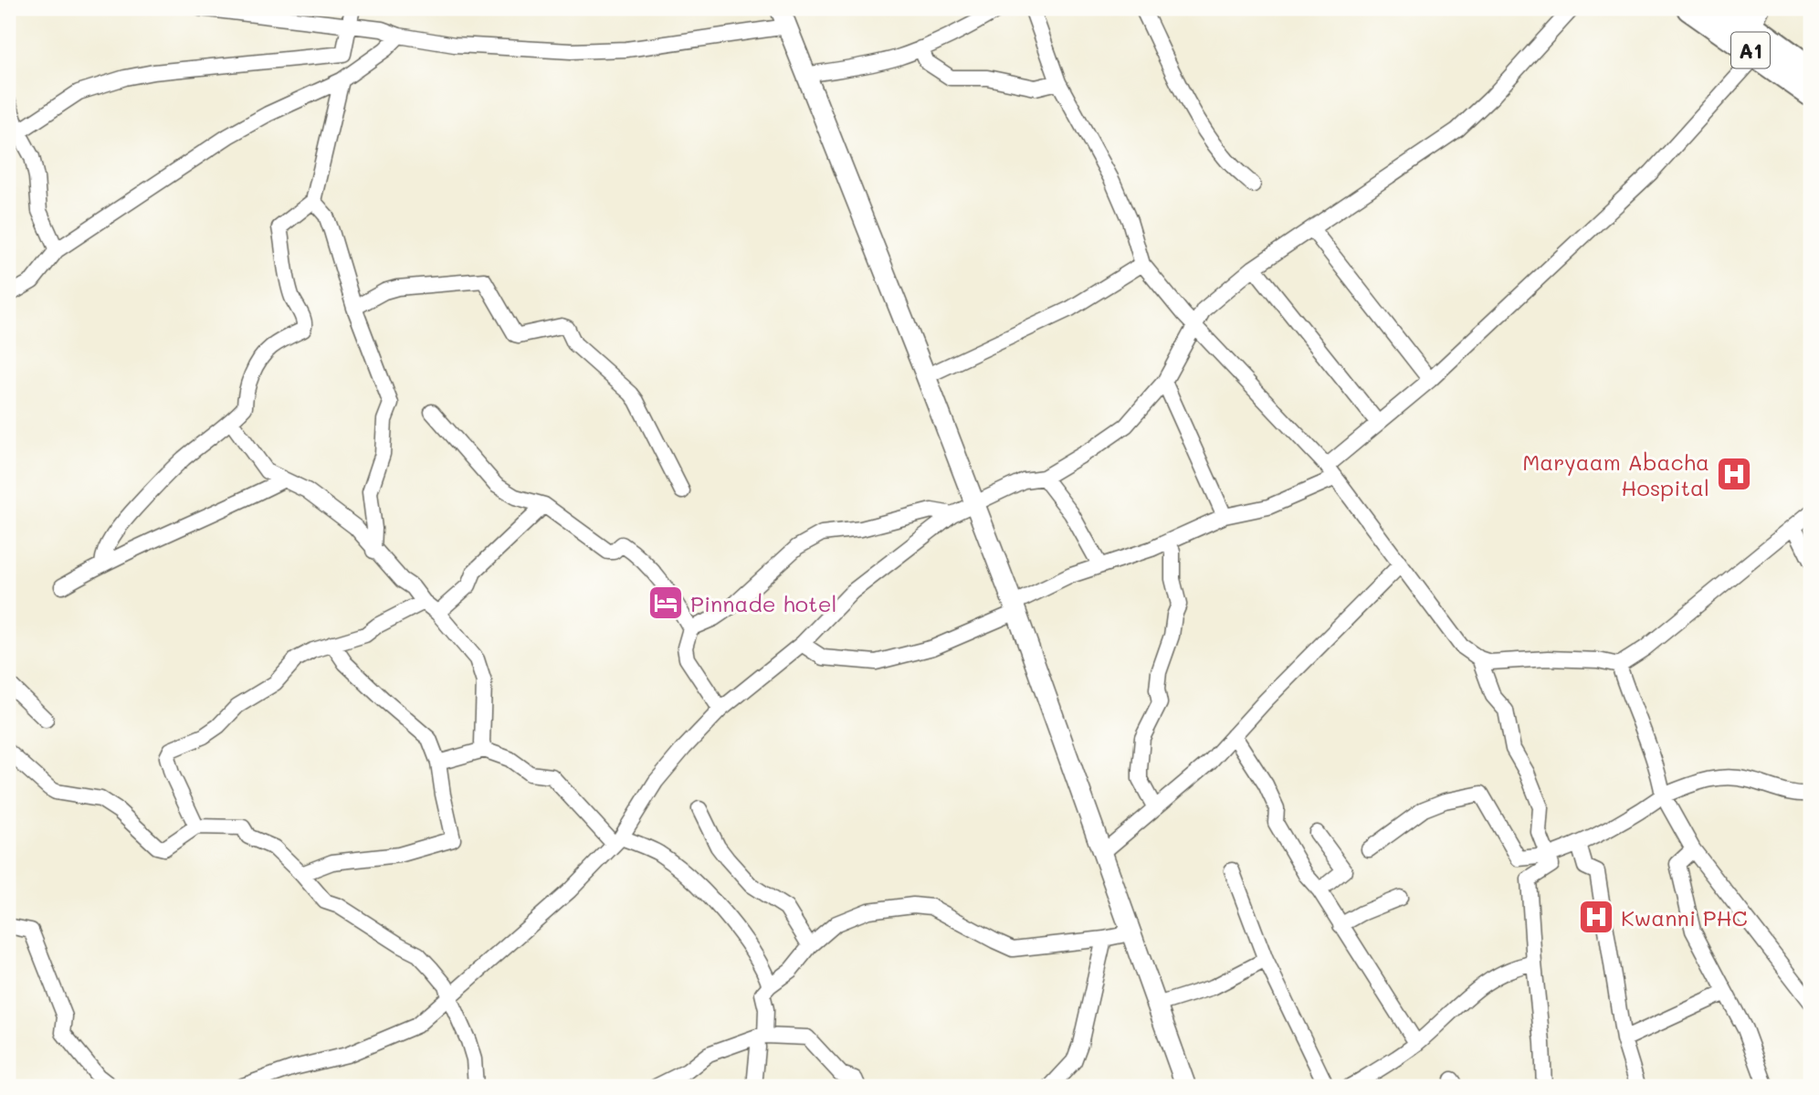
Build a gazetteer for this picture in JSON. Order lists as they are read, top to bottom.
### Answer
{
  "streets": {
    "highway": ["A1"]
  },
  "places": {
    "hospital": ["Maryaam Abacha Hospital", "Kwanni PHC"],
    "hotel": ["Pinnade hotel"]
  }
}
